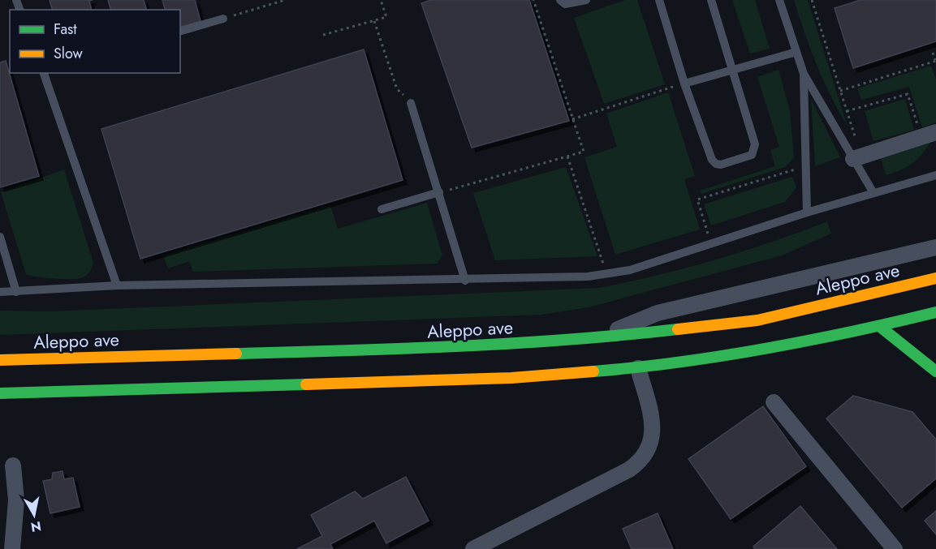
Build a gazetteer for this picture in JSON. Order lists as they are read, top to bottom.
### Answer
{
  "streets": {
    "main road": ["Aleppo ave"]
  },
  "legend": ["Fast", "Slow"],
  "north": "bottom"
}
